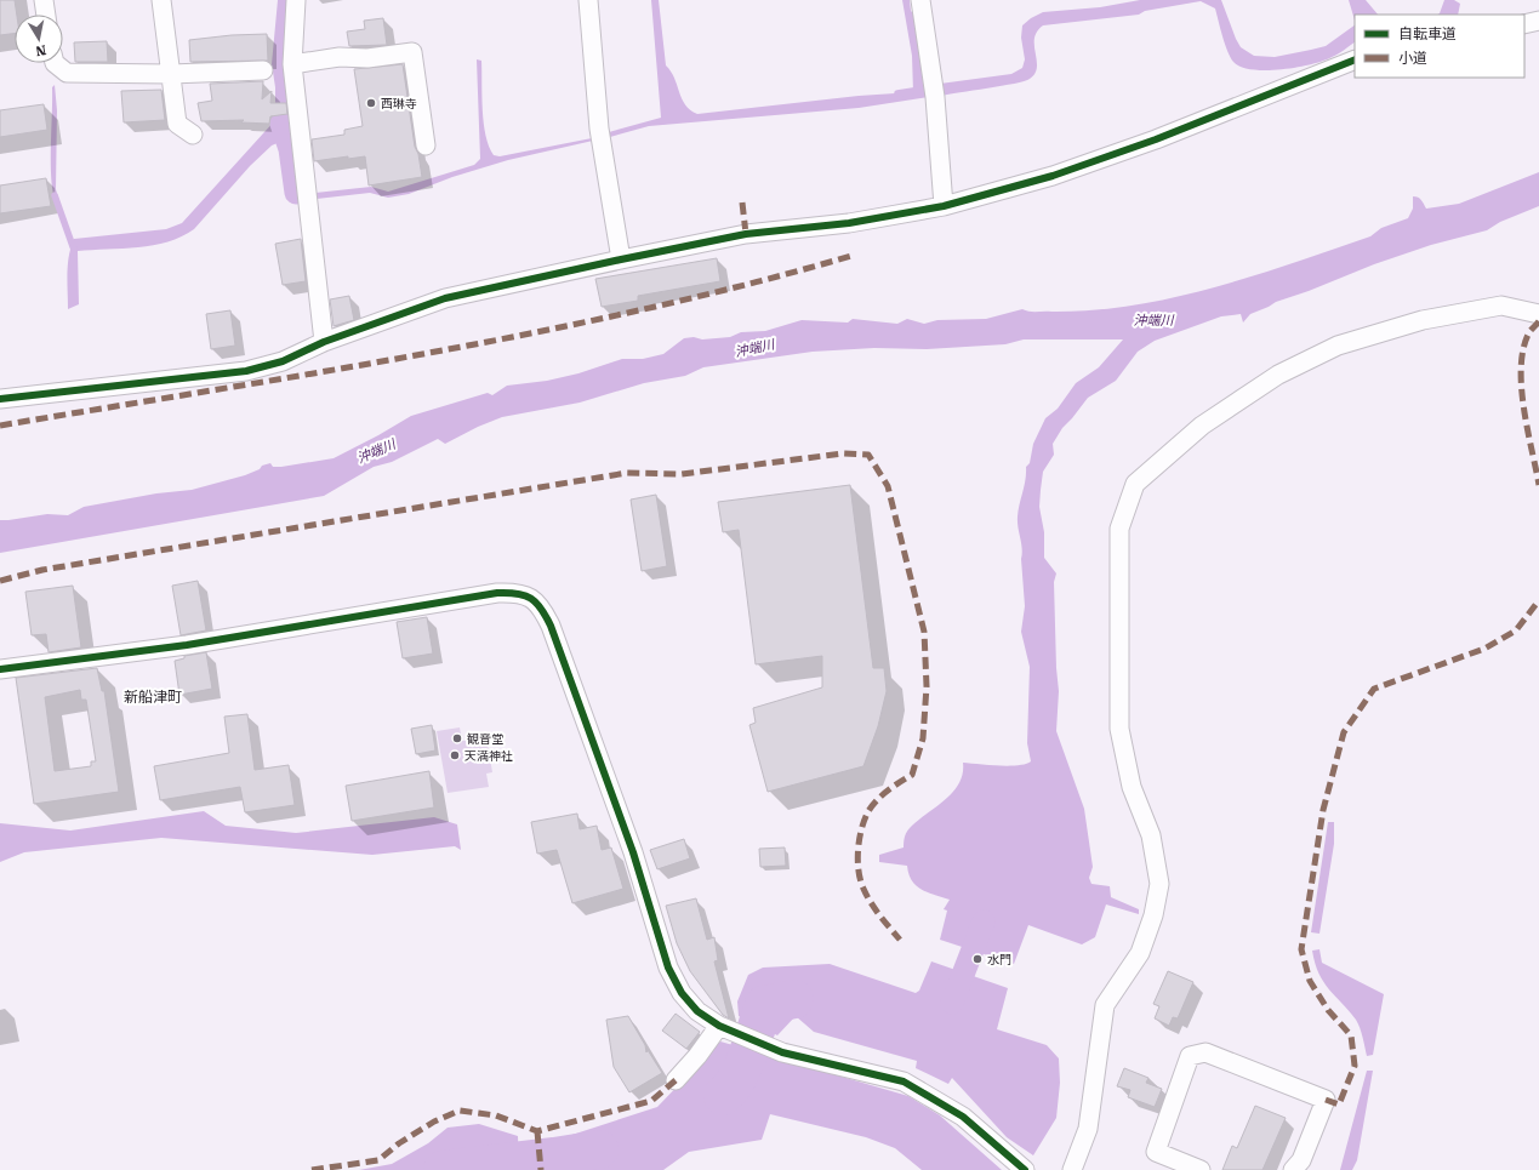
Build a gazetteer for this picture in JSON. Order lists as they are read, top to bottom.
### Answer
{
  "districts": ["新船津町"],
  "water": ["沖端川"],
  "places": [
    "西琳寺",
    "観音堂",
    "天満神社",
    "水門"
  ],
  "legend": ["自転車道", "小道"],
  "north": "bottom"
}
